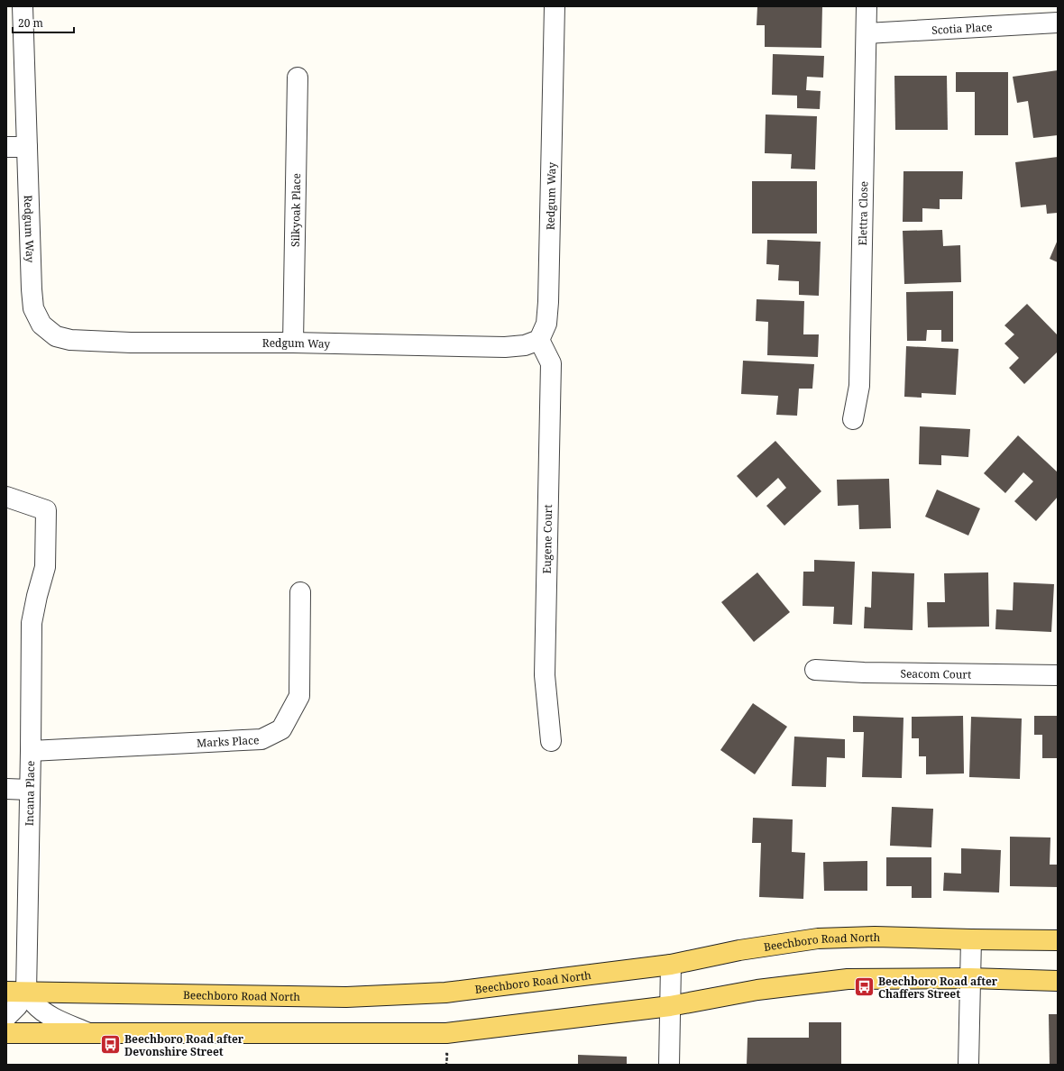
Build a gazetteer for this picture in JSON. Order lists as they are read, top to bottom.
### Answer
{
  "streets": {
    "main road": ["Beechboro Road North"],
    "street": [
      "Scotia Place",
      "Redgum Way",
      "Silkyoak Place",
      "Elettra Close",
      "Eugene Court",
      "Seacom Court",
      "Marks Place",
      "Incana Place"
    ]
  },
  "crossings": [
    ["Scotia Place", "Elettra Close"],
    ["Redgum Way", "Silkyoak Place"],
    ["Redgum Way", "Eugene Court"],
    ["Marks Place", "Incana Place"],
    ["Incana Place", "Beechboro Road North"]
  ],
  "places": {
    "bus stop": ["Beechboro Road after Chaffers Street", "Beechboro Road after Devonshire Street"]
  },
  "scale_bar": "20 m"
}
